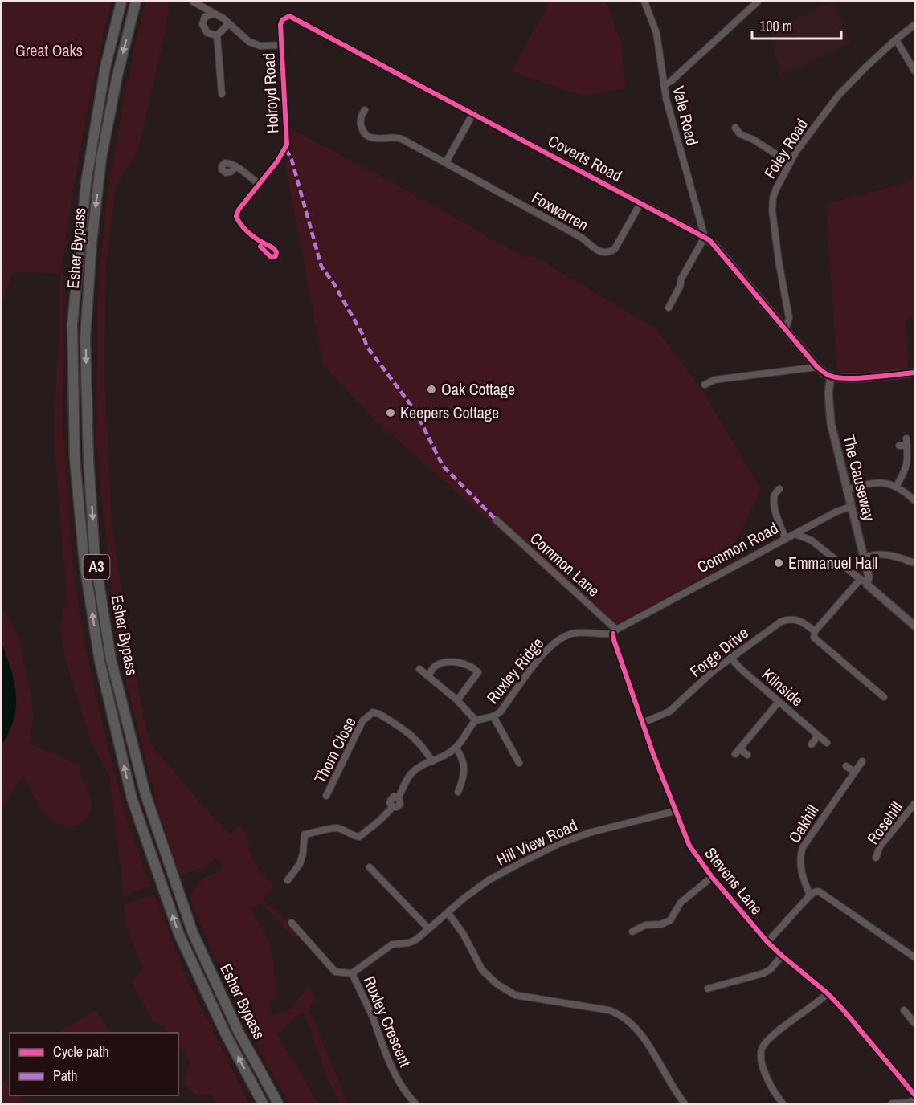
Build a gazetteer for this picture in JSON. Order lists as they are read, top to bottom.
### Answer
{
  "streets": {
    "highway": ["Esher Bypass", "A3"],
    "street": [
      "Holroyd Road",
      "Vale Road",
      "Foley Road",
      "Coverts Road",
      "Foxwarren",
      "The Causeway",
      "Common Road",
      "Common Lane",
      "Forge Drive",
      "Ruxley Ridge",
      "Kilnside",
      "Thorn Close",
      "Rosehill",
      "Oakhill",
      "Hill View Road",
      "Stevens Lane",
      "Ruxley Crescent"
    ]
  },
  "crossings": [
    ["Holroyd Road", "Coverts Road"],
    ["Vale Road", "Coverts Road"],
    ["Foley Road", "Coverts Road"],
    ["Coverts Road", "Foxwarren"],
    ["Coverts Road", "The Causeway"],
    ["The Causeway", "Common Road"],
    ["Common Road", "Common Lane"],
    ["Common Road", "Ruxley Ridge"],
    ["Common Road", "Stevens Lane"],
    ["Common Lane", "Ruxley Ridge"],
    ["Common Lane", "Stevens Lane"],
    ["Forge Drive", "Kilnside"],
    ["Forge Drive", "Stevens Lane"],
    ["Ruxley Ridge", "Stevens Lane"],
    ["Hill View Road", "Stevens Lane"],
    ["Hill View Road", "Ruxley Crescent"]
  ],
  "parks": ["Great Oaks"],
  "places": ["Oak Cottage", "Keepers Cottage", "Emmanuel Hall"],
  "legend": ["Cycle path", "Path"],
  "scale_bar": "100 m"
}
